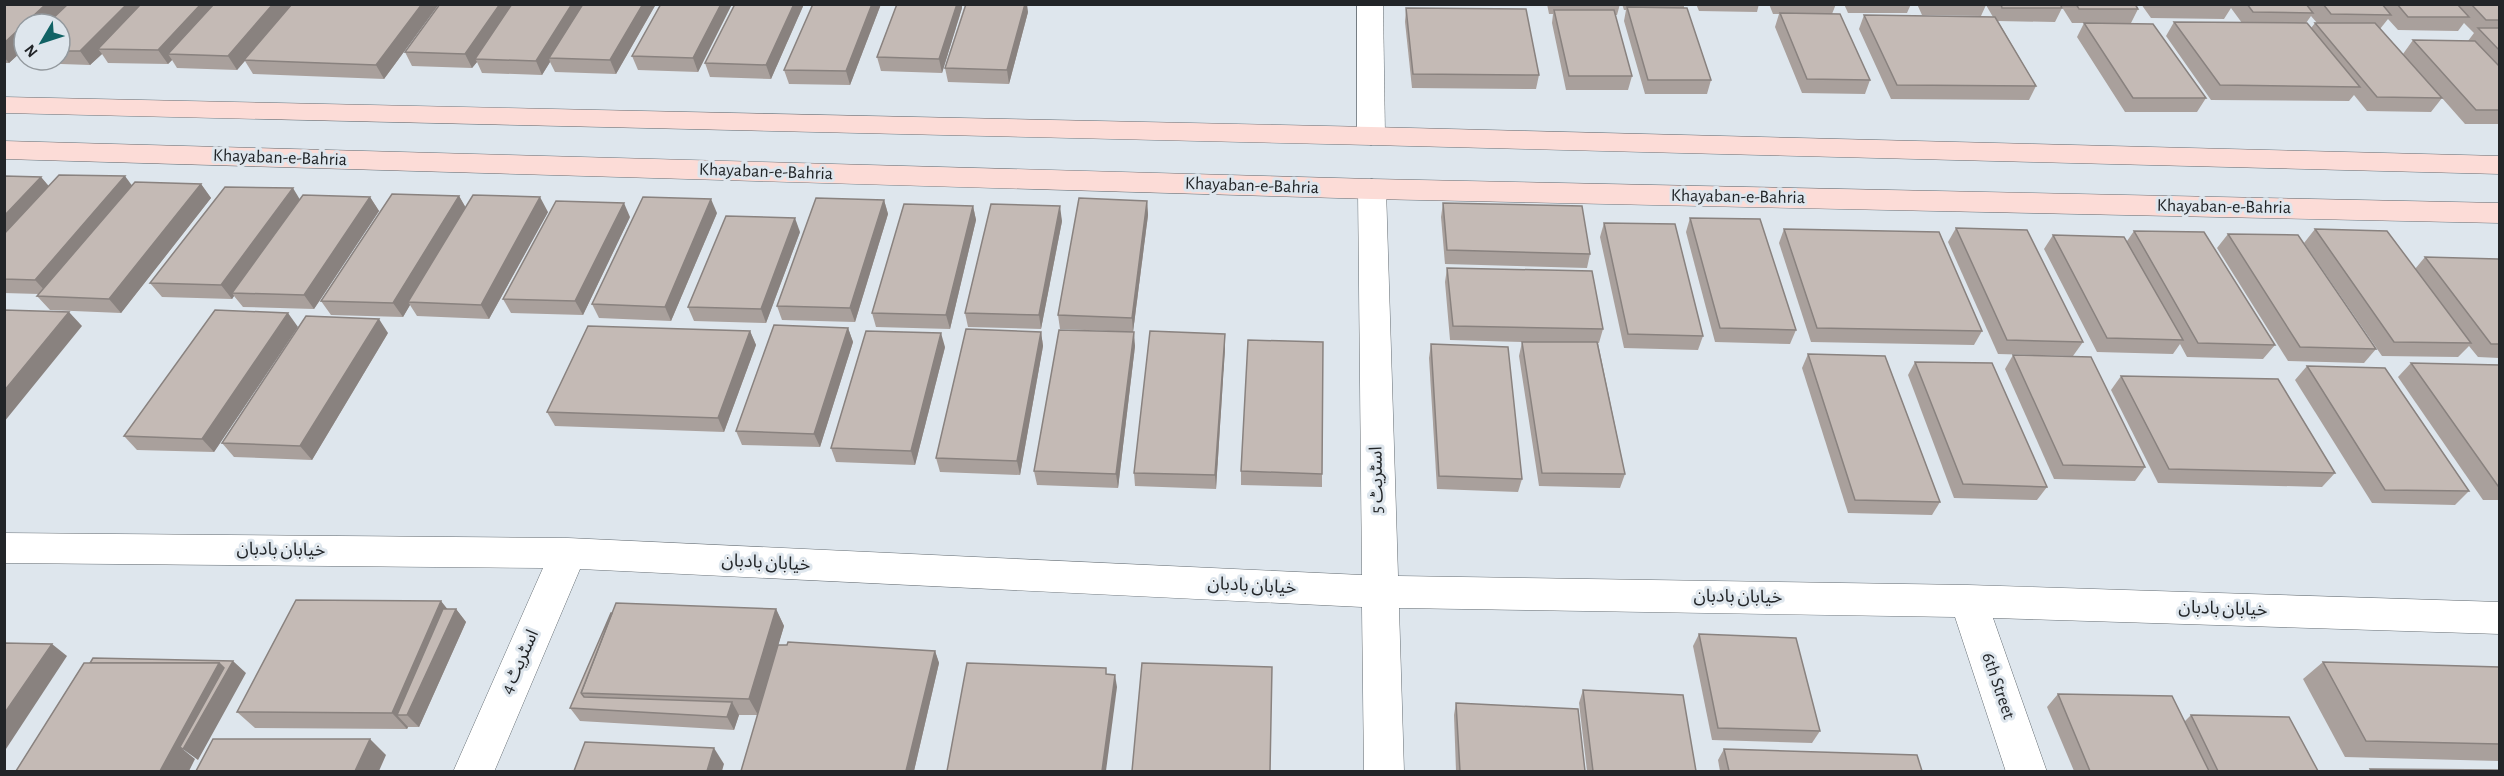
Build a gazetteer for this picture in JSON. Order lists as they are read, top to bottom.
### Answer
{
  "streets": {
    "main road": ["Khayaban-e-Bahria"],
    "street": [
      "اسٹریٹ 5",
      "خیابان بادبان",
      "اسٹریٹ 4",
      "6th Street"
    ]
  },
  "crossings": [
    ["Khayaban-e-Bahria", "اسٹریٹ 5"],
    ["اسٹریٹ 5", "خیابان بادبان"],
    ["خیابان بادبان", "اسٹریٹ 4"],
    ["خیابان بادبان", "6th Street"]
  ],
  "north": "bottom left"
}
